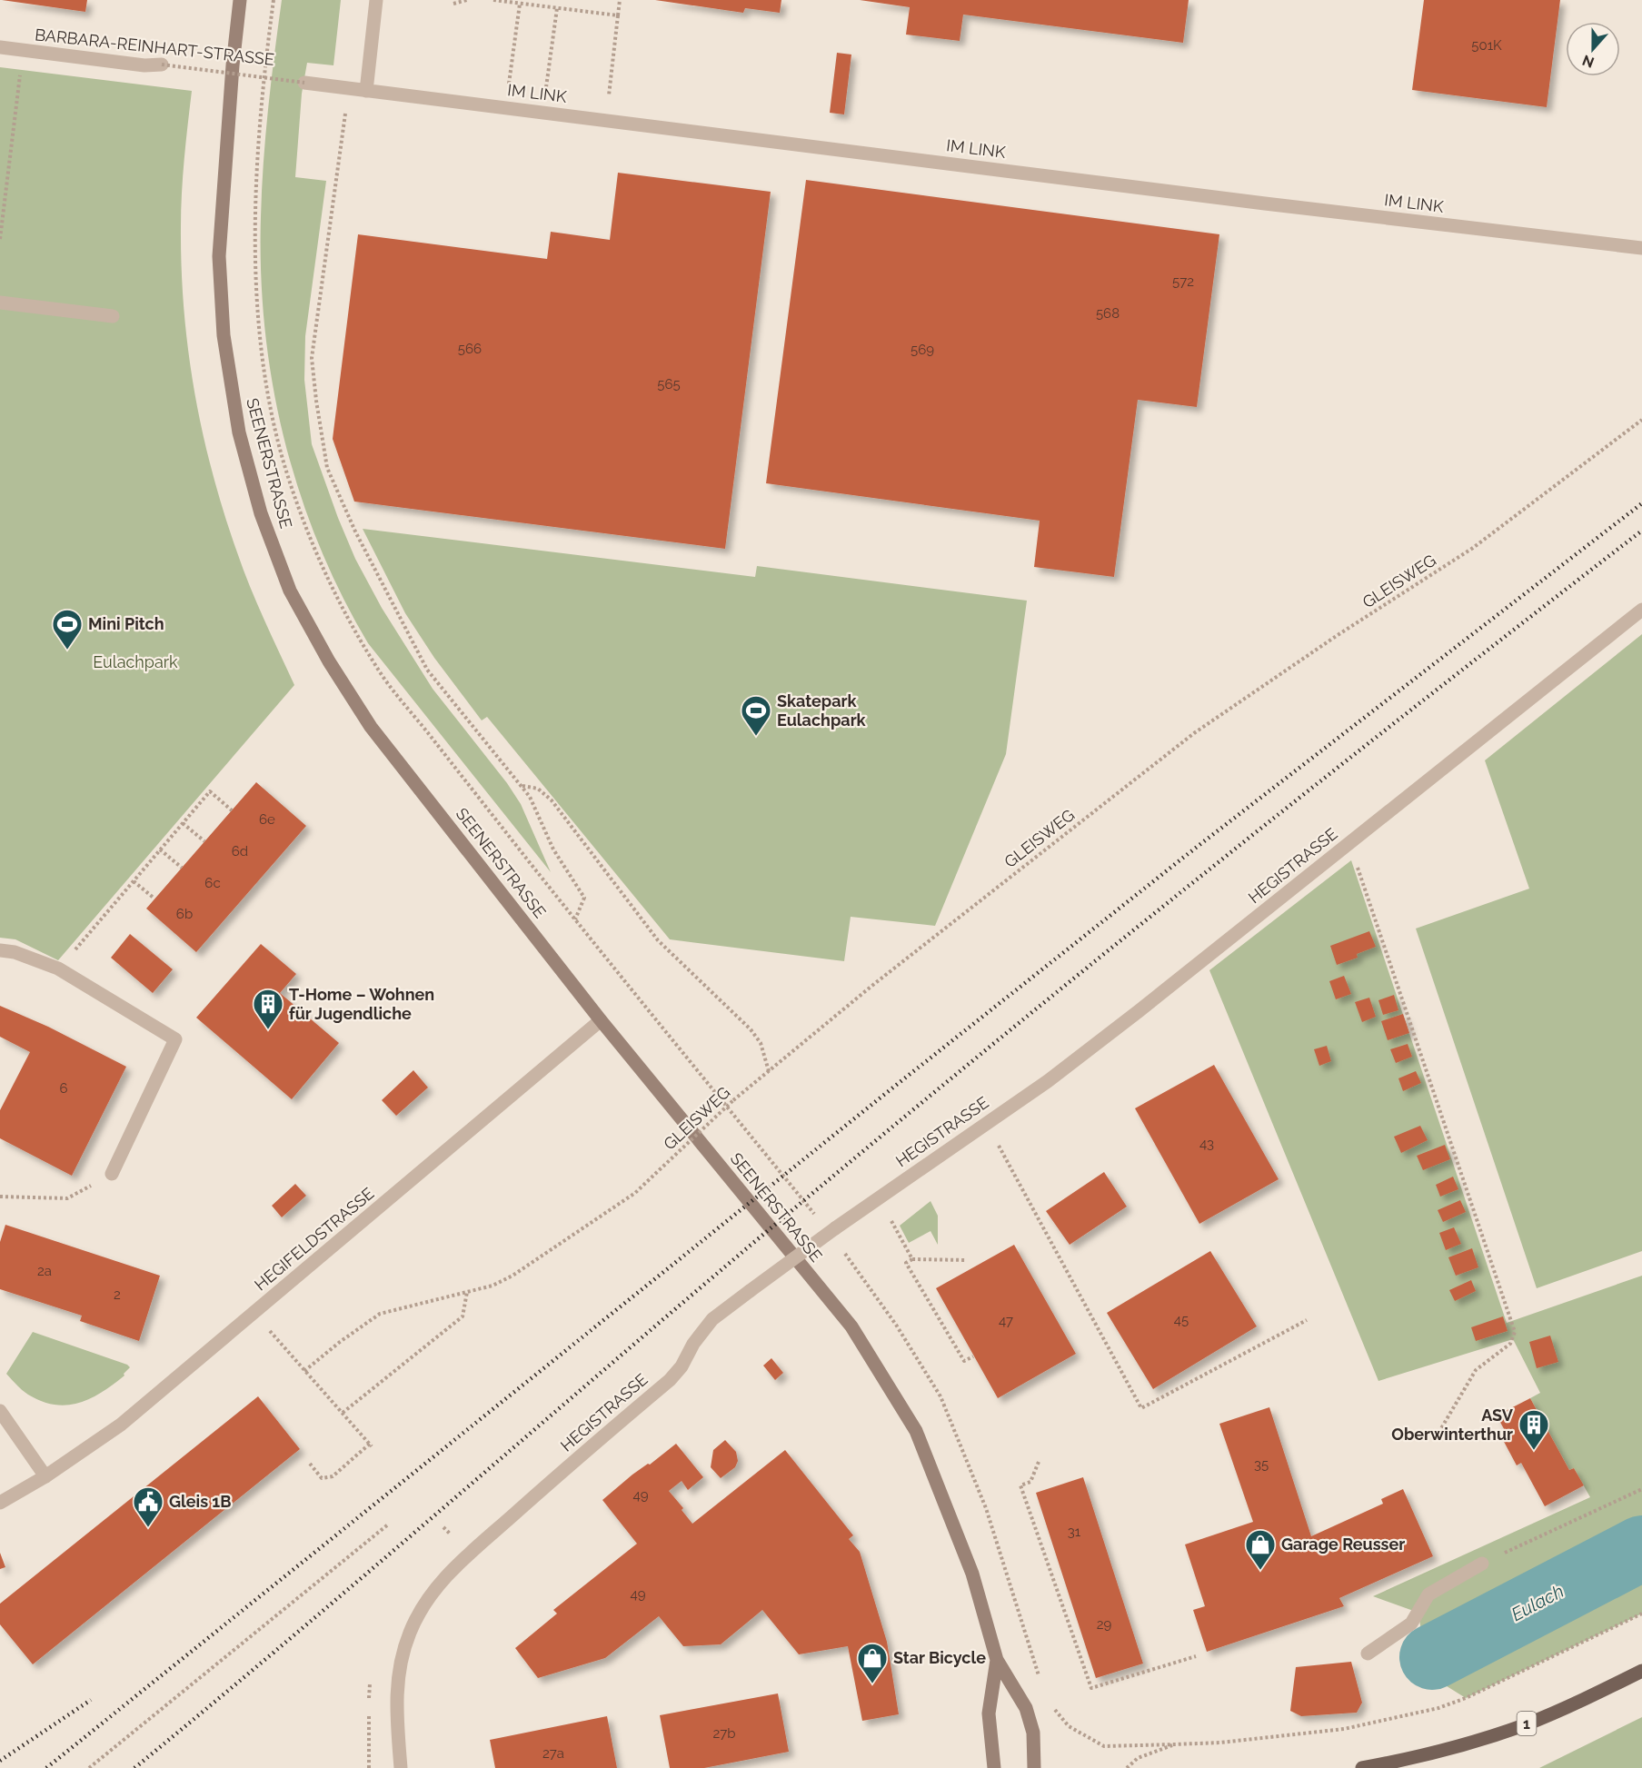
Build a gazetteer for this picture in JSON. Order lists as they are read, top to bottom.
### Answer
{
  "streets": {
    "main road": ["SEENERSTRASSE", "1"],
    "street": [
      "BARBARA-REINHART-STRASSE",
      "IM LINK",
      "HEGISTRASSE",
      "HEGIFELDSTRASSE"
    ],
    "path": ["GLEISWEG"]
  },
  "crossings": [
    ["BARBARA-REINHART-STRASSE", "IM LINK"],
    ["SEENERSTRASSE", "HEGIFELDSTRASSE"]
  ],
  "water": ["Eulach"],
  "parks": ["Eulachpark"],
  "places": {
    "sports": ["Mini Pitch", "Skatepark Eulachpark"],
    "building": ["T-Home – Wohnen für Jugendliche", "ASV Oberwinterthur"],
    "public building": ["Gleis 1B"],
    "shop": ["Garage Reusser", "Star Bicycle"]
  },
  "house_numbers": [
    "501K",
    "572",
    "568",
    "566",
    "569",
    "565",
    "6e",
    "6d",
    "6c",
    "6b",
    "6",
    "43",
    "2a",
    "2",
    "45",
    "47",
    "35",
    "49",
    "31",
    "49",
    "29",
    "27b",
    "27a"
  ],
  "north": "bottom"
}
